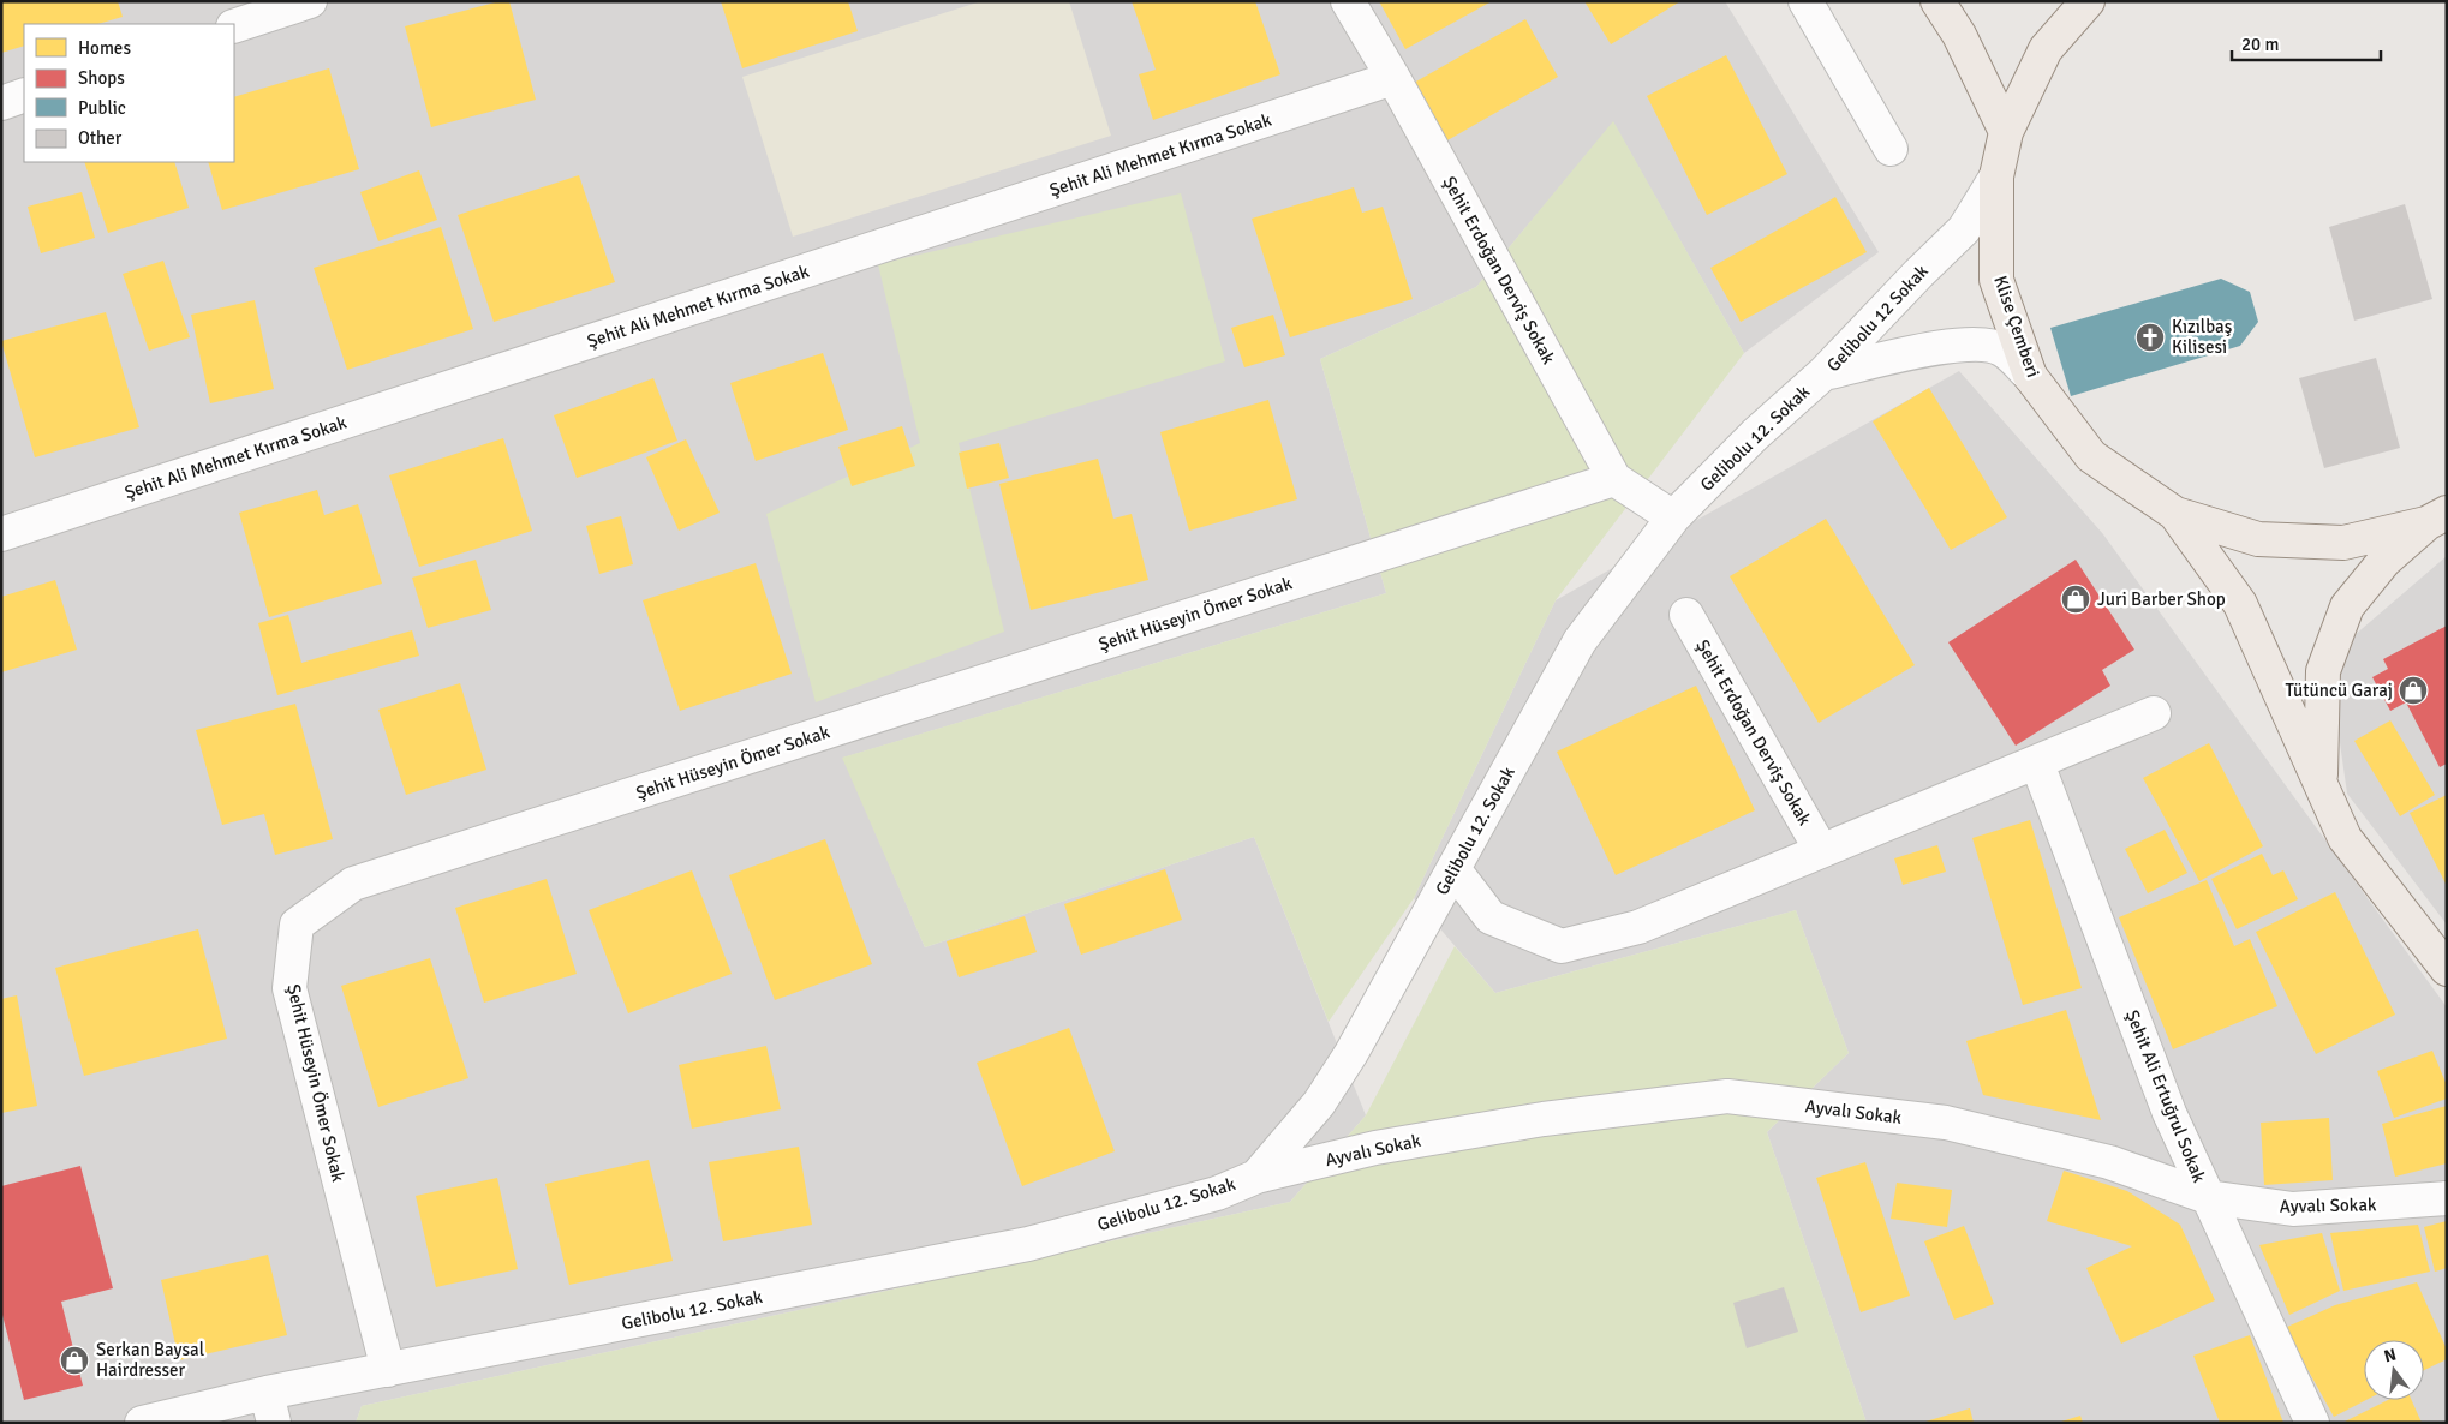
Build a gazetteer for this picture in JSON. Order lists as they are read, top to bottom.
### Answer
{
  "streets": {
    "main road": ["Klise Çemberi"],
    "street": [
      "Şehit Ali Mehmet Kırma Sokak",
      "Şehit Erdoğan Derviş Sokak",
      "Gelibolu 12 Sokak",
      "Gelibolu 12. Sokak",
      "Şehit Hüseyin Ömer Sokak",
      "Şehit Ali Ertuğrul Sokak",
      "Ayvalı Sokak"
    ]
  },
  "crossings": [
    ["Şehit Ali Mehmet Kırma Sokak", "Şehit Erdoğan Derviş Sokak"],
    ["Şehit Erdoğan Derviş Sokak", "Gelibolu 12. Sokak"],
    ["Şehit Erdoğan Derviş Sokak", "Şehit Hüseyin Ömer Sokak"],
    ["Gelibolu 12 Sokak", "Klise Çemberi"],
    ["Gelibolu 12 Sokak", "Gelibolu 12. Sokak"],
    ["Gelibolu 12. Sokak", "Şehit Hüseyin Ömer Sokak"],
    ["Gelibolu 12. Sokak", "Ayvalı Sokak"],
    ["Şehit Ali Ertuğrul Sokak", "Ayvalı Sokak"]
  ],
  "places": {
    "church": ["Kızılbaş Kilisesi"],
    "shop": ["Juri Barber Shop", "Tütüncü Garaj", "Serkan Baysal Hairdresser"]
  },
  "legend": [
    "Homes",
    "Shops",
    "Public",
    "Other"
  ],
  "scale_bar": "20 m",
  "north": "top"
}
